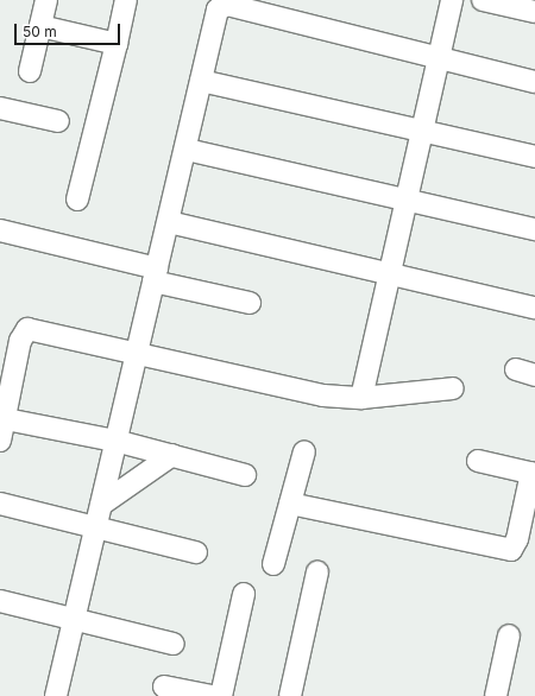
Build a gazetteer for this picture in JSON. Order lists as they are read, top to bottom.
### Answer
{
  "scale_bar": "50 m"
}
